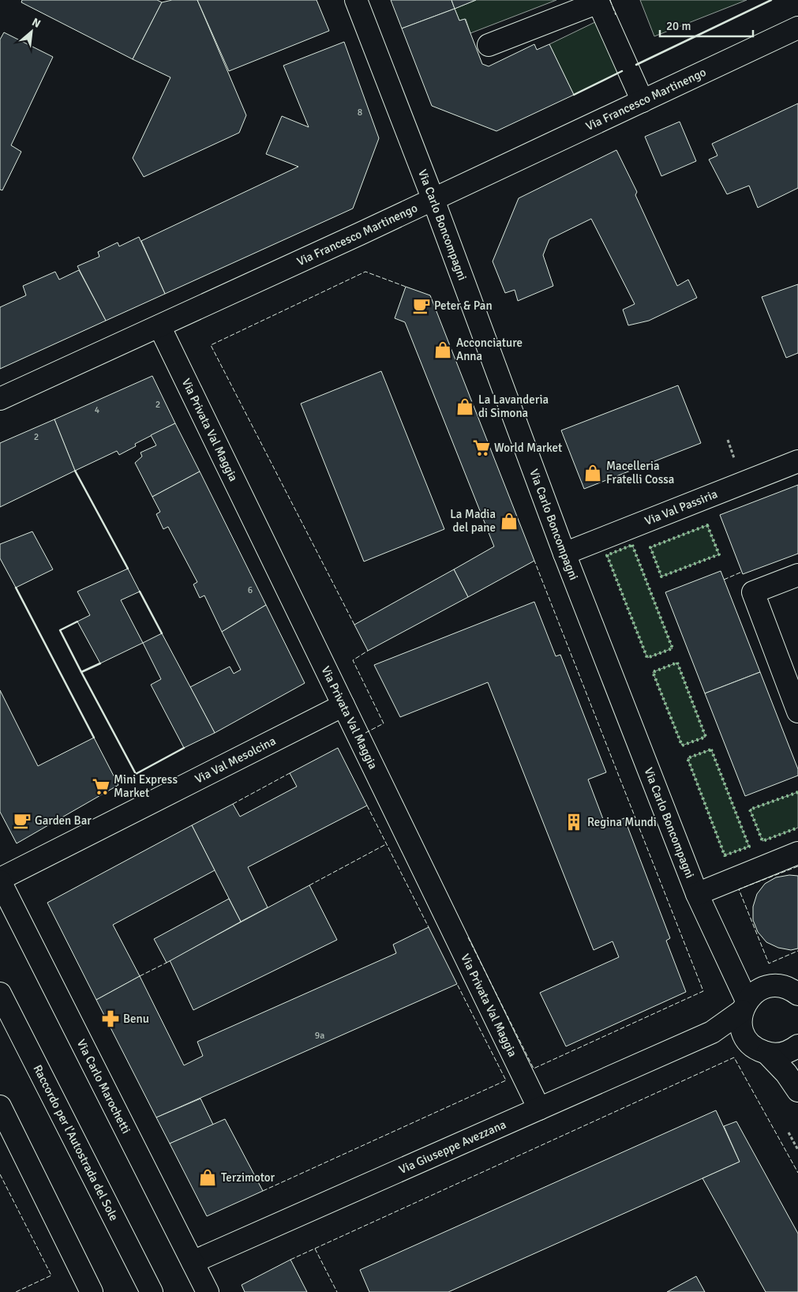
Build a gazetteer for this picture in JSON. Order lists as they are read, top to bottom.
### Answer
{
  "streets": {
    "main road": [
      "Via Francesco Martinengo",
      "Via Carlo Boncompagni",
      "Via Privata Val Maggia",
      "Via Val Passiria",
      "Via Val Mesolcina",
      "Via Carlo Marochetti",
      "Raccordo per l'Autostrada del Sole",
      "Via Giuseppe Avezzana"
    ]
  },
  "crossings": [
    ["Via Francesco Martinengo", "Via Carlo Boncompagni"],
    ["Via Francesco Martinengo", "Via Privata Val Maggia"],
    ["Via Carlo Boncompagni", "Via Val Passiria"],
    ["Via Carlo Boncompagni", "Via Giuseppe Avezzana"],
    ["Via Privata Val Maggia", "Via Val Mesolcina"],
    ["Via Privata Val Maggia", "Via Giuseppe Avezzana"],
    ["Via Val Mesolcina", "Via Carlo Marochetti"],
    ["Via Carlo Marochetti", "Via Giuseppe Avezzana"]
  ],
  "places": {
    "cafe": ["Peter & Pan", "Garden Bar"],
    "shop": [
      "Acconciature Anna",
      "La Lavanderia di Simona",
      "Macelleria Fratelli Cossa",
      "La Madia del pane",
      "Terzimotor"
    ],
    "supermarket": ["World Market", "Mini Express Market"],
    "building": ["Regina Mundi"],
    "pharmacy": ["Benu"]
  },
  "house_numbers": [
    "8",
    "2",
    "4",
    "2",
    "6",
    "9a"
  ],
  "scale_bar": "20 m",
  "north": "top right"
}
